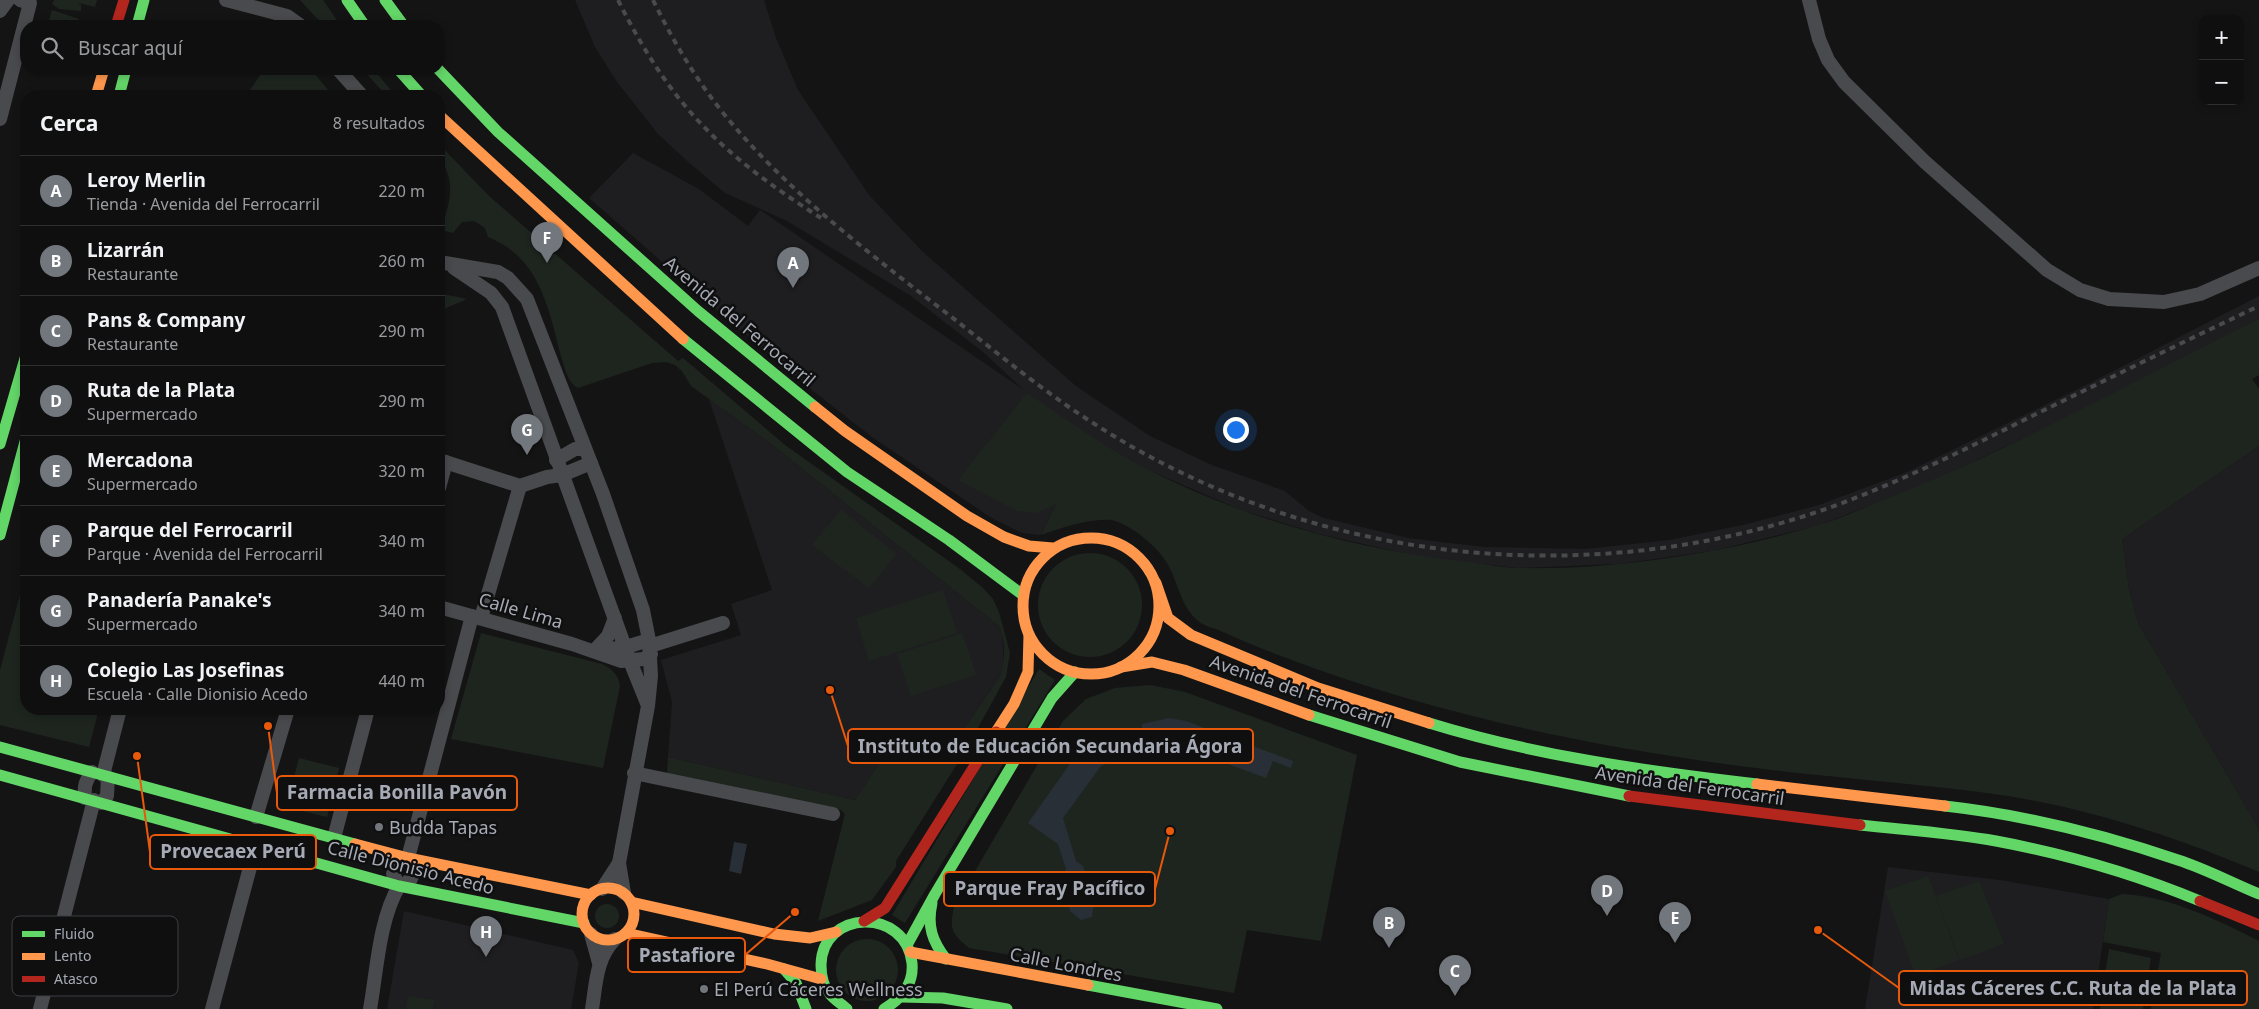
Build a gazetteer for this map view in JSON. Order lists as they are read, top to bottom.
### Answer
{
  "streets": {
    "main road": ["Avenida del Ferrocarril", "Calle Dionisio Acedo", "Calle Londres"],
    "street": ["Calle Lima"]
  },
  "places": [
    "Instituto de Educación Secundaria Ágora",
    "Farmacia Bonilla Pavón",
    "Provecaex Perú",
    "Budda Tapas",
    "Parque Fray Pacífico",
    "Pastafiore",
    "Midas Cáceres C.C. Ruta de la Plata",
    "El Perú Cáceres Wellness"
  ],
  "legend": ["Fluido", "Lento", "Atasco"],
  "page": {
    "map_buttons": ["+", "−"],
    "search": "Buscar aquí",
    "heading": ["Cerca", "8 resultados"],
    "list": [
      {
        "mark": "A",
        "name": "Leroy Merlin",
        "note": "Tienda · Avenida del Ferrocarril",
        "value": "220 m"
      },
      {
        "mark": "B",
        "name": "Lizarrán",
        "note": "Restaurante",
        "value": "260 m"
      },
      {
        "mark": "C",
        "name": "Pans & Company",
        "note": "Restaurante",
        "value": "290 m"
      },
      {
        "mark": "D",
        "name": "Ruta de la Plata",
        "note": "Supermercado",
        "value": "290 m"
      },
      {
        "mark": "E",
        "name": "Mercadona",
        "note": "Supermercado",
        "value": "320 m"
      },
      {
        "mark": "F",
        "name": "Parque del Ferrocarril",
        "note": "Parque · Avenida del Ferrocarril",
        "value": "340 m"
      },
      {
        "mark": "G",
        "name": "Panadería Panake's",
        "note": "Supermercado",
        "value": "340 m"
      },
      {
        "mark": "H",
        "name": "Colegio Las Josefinas",
        "note": "Escuela · Calle Dionisio Acedo",
        "value": "440 m"
      }
    ],
    "pins": [
      "F",
      "A",
      "G",
      "D",
      "E",
      "B",
      "H",
      "C"
    ]
  }
}
